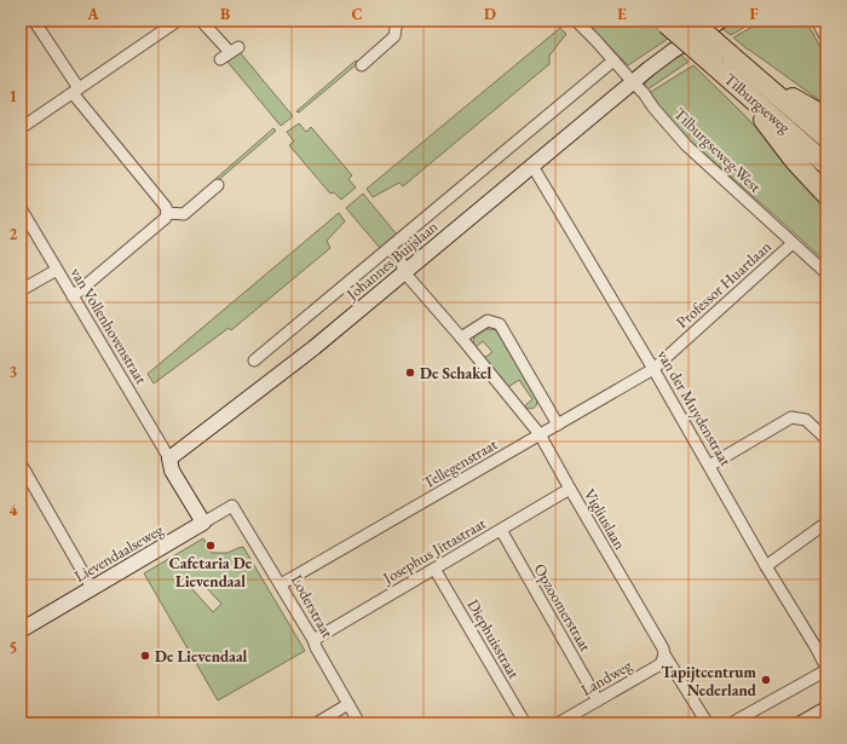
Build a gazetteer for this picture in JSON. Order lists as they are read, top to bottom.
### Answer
{
  "streets": {
    "highway": ["Tilburgseweg"],
    "street": [
      "Tilburgseweg-West",
      "Johannes Buijslaan",
      "Professor Huartlaan",
      "van Vollenhovenstraat",
      "van der Muydenstraat",
      "Tellegenstraat",
      "Vigliuslaan",
      "Josephus Jittastraat",
      "Lievendaalseweg",
      "Loderstraat",
      "Opzoomerstraat",
      "Diephuisstraat",
      "Landweg"
    ]
  },
  "crossings": [
    ["Tilburgseweg-West", "Johannes Buijslaan"],
    ["Tilburgseweg-West", "Professor Huartlaan"],
    ["Johannes Buijslaan", "van Vollenhovenstraat"],
    ["Johannes Buijslaan", "van der Muydenstraat"],
    ["Johannes Buijslaan", "Vigliuslaan"],
    ["Professor Huartlaan", "van der Muydenstraat"],
    ["Professor Huartlaan", "Tellegenstraat"],
    ["van der Muydenstraat", "Tellegenstraat"],
    ["Tellegenstraat", "Vigliuslaan"],
    ["Tellegenstraat", "Loderstraat"],
    ["Vigliuslaan", "Josephus Jittastraat"],
    ["Vigliuslaan", "Landweg"],
    ["Josephus Jittastraat", "Loderstraat"],
    ["Josephus Jittastraat", "Opzoomerstraat"],
    ["Josephus Jittastraat", "Diephuisstraat"],
    ["Lievendaalseweg", "Loderstraat"],
    ["Opzoomerstraat", "Landweg"]
  ],
  "places": [
    "De Schakel",
    "Cafetaria De Lievendaal",
    "De Lievendaal",
    "Tapijtcentrum Nederland"
  ],
  "grid": {
    "columns": [
      "A",
      "B",
      "C",
      "D",
      "E",
      "F"
    ],
    "rows": [
      "1",
      "2",
      "3",
      "4",
      "5"
    ]
  }
}
